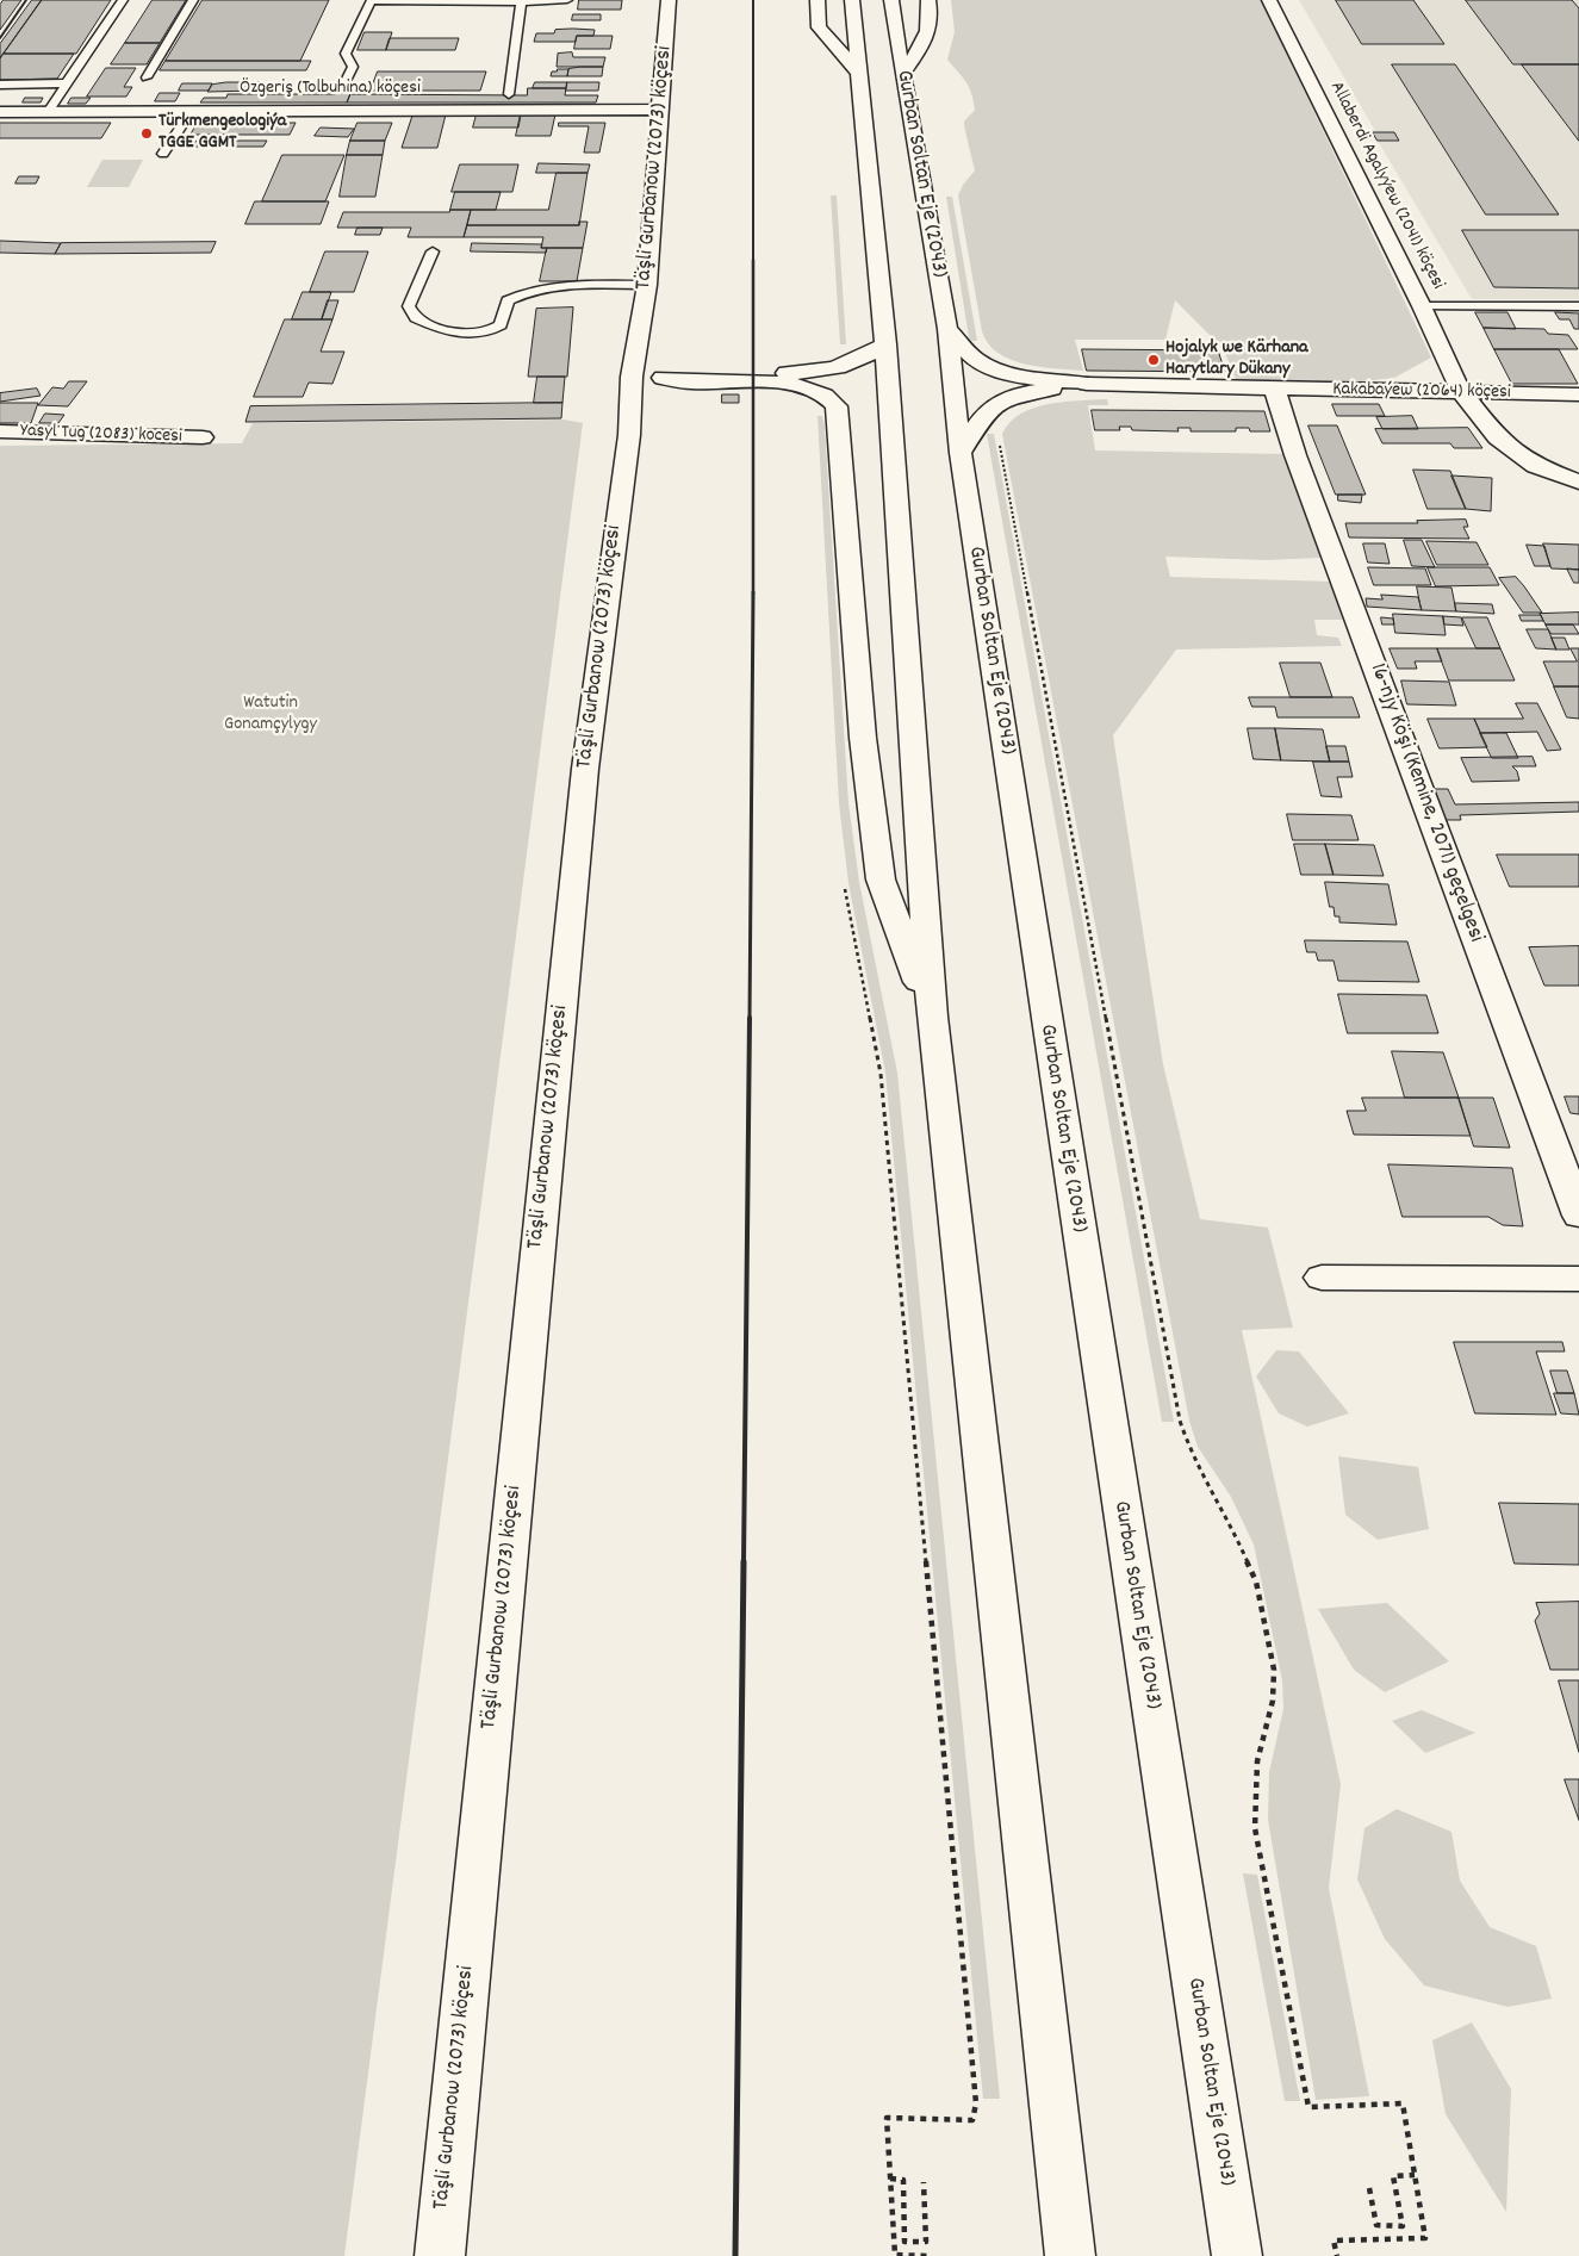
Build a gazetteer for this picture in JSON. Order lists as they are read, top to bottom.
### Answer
{
  "streets": {
    "main road": [
      "Özgeriş (Tolbuhina) köçesi",
      "Täşli Gurbanow (2073) köçesi",
      "Gurban Soltan Eje (2043)",
      "Allaberdi Agalyýew (2041) köçesi",
      "Kakabaýew (2064) köçesi",
      "Yasyl Tug (2083) kocesi",
      "16-njy Köşi (Kemine, 2071) geçelgesi"
    ]
  },
  "crossings": [
    ["Özgeriş (Tolbuhina) köçesi", "Täşli Gurbanow (2073) köçesi"],
    ["Allaberdi Agalyýew (2041) köçesi", "Kakabaýew (2064) köçesi"],
    ["Kakabaýew (2064) köçesi", "16-njy Köşi (Kemine, 2071) geçelgesi"]
  ],
  "parks": ["Watutin Gonamçylygy"],
  "places": ["Türkmengeologiýa TGGE GGMT", "Hojalyk we Kärhana Harytlary Dükany"]
}
